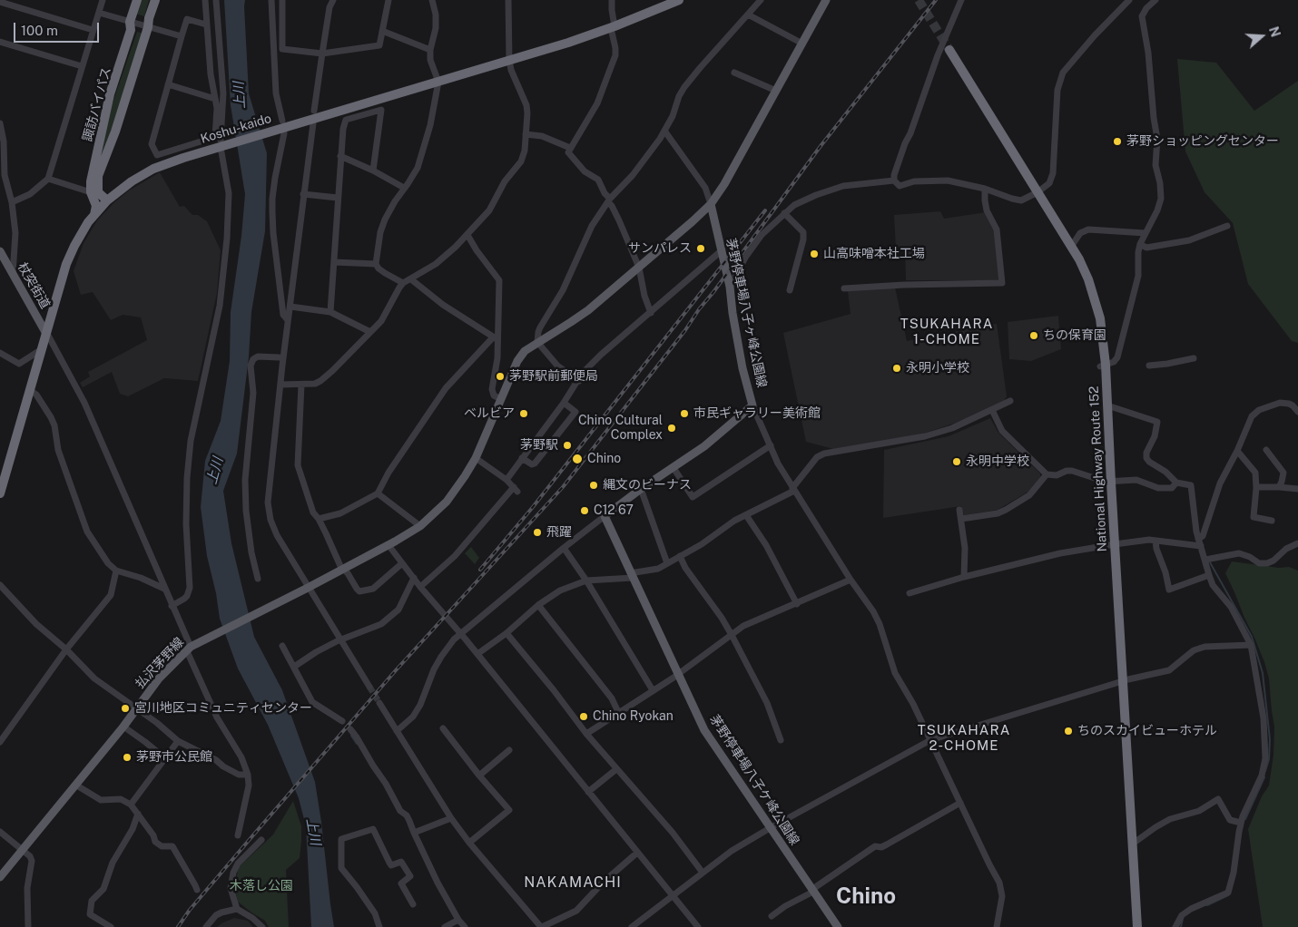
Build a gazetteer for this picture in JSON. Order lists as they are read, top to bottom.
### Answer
{
  "streets": {
    "highway": ["諏訪バイパス", "Koshu-kaido", "National Highway Route 152"],
    "main road": [
      "杖突街道",
      "茅野停車場八子ヶ峰公園線",
      "払沢茅野線",
      "茅野停車場八子ケ峰公園線"
    ]
  },
  "crossings": [
    ["諏訪バイパス", "Koshu-kaido"],
    ["Koshu-kaido", "杖突街道"],
    ["茅野停車場八子ヶ峰公園線", "茅野停車場八子ケ峰公園線"]
  ],
  "districts": [
    "TSUKAHARA 1-CHOME",
    "TSUKAHARA 2-CHOME",
    "NAKAMACHI",
    "Chino"
  ],
  "water": ["上川"],
  "parks": ["木落し公園"],
  "places": [
    "茅野ショッピングセンター",
    "サンパレス",
    "山高味噌本社工場",
    "ちの保育園",
    "永明小学校",
    "茅野駅前郵便局",
    "ベルビア",
    "市民ギャラリー美術館",
    "Chino Cultural Complex",
    "茅野駅",
    "Chino",
    "永明中学校",
    "縄文のビーナス",
    "C12 67",
    "飛躍",
    "宮川地区コミュニティセンター",
    "Chino Ryokan",
    "ちのスカイビューホテル",
    "茅野市公民館"
  ],
  "scale_bar": "100 m",
  "north": "right"
}
